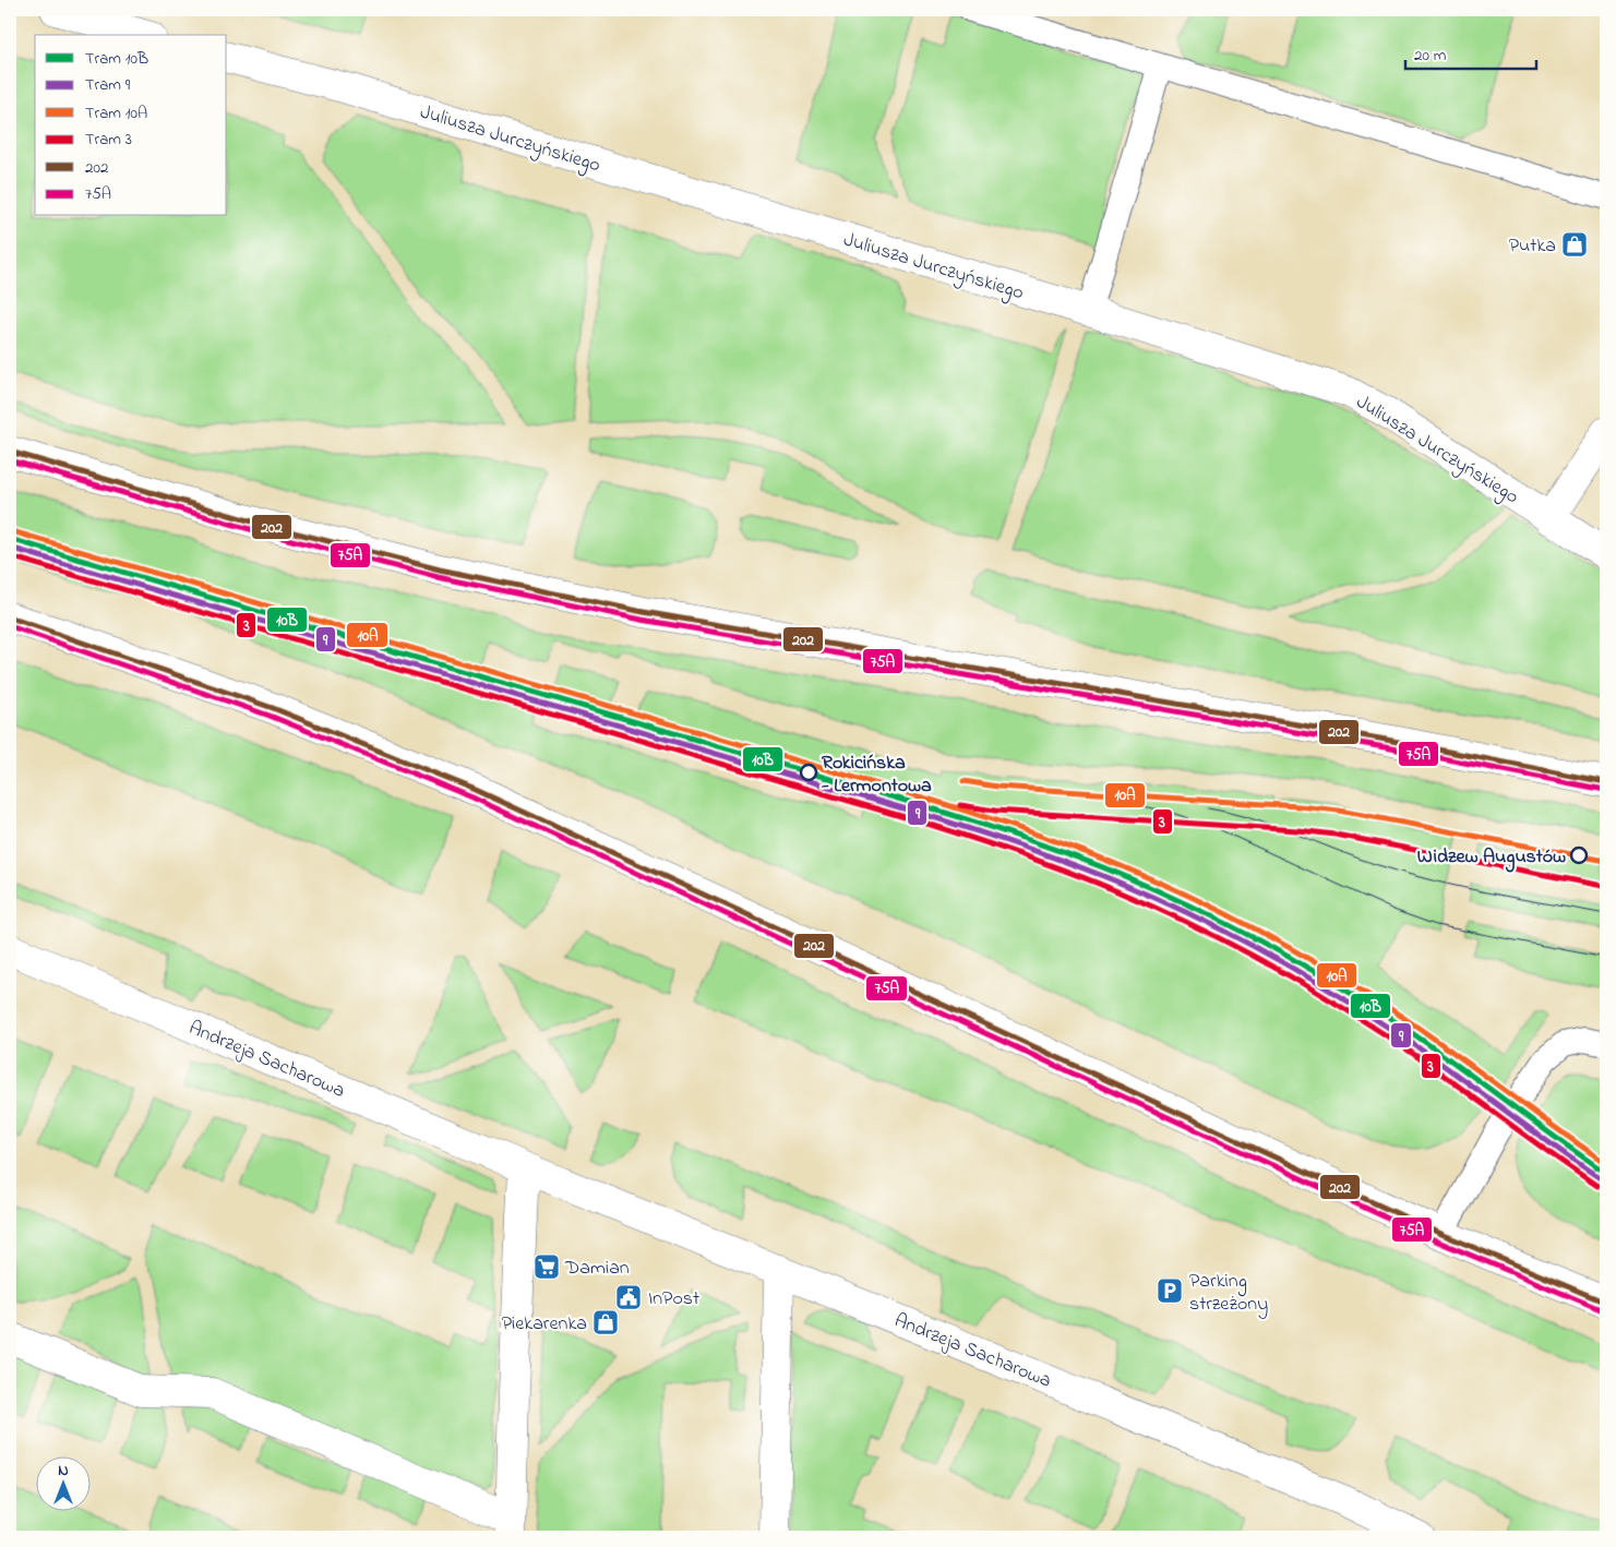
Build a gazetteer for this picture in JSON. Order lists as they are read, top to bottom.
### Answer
{
  "streets": {
    "street": ["Juliusza Jurczyńskiego", "Andrzeja Sacharowa"]
  },
  "places": {
    "shop": ["Putka", "Piekarenka"],
    "other": ["Rokicińska - Lermontowa", "Widzew Augustów"],
    "supermarket": ["Damian"],
    "parking": ["Parking strzeżony"],
    "public building": ["InPost"]
  },
  "lines": [
    "transit line 202",
    "transit line 75A",
    "tram line 10A",
    "tram line 10B",
    "tram line 9",
    "tram line 3"
  ],
  "legend": [
    "Tram 10B",
    "Tram 9",
    "Tram 10A",
    "Tram 3",
    "202",
    "75A"
  ],
  "scale_bar": "20 m",
  "north": "top"
}
